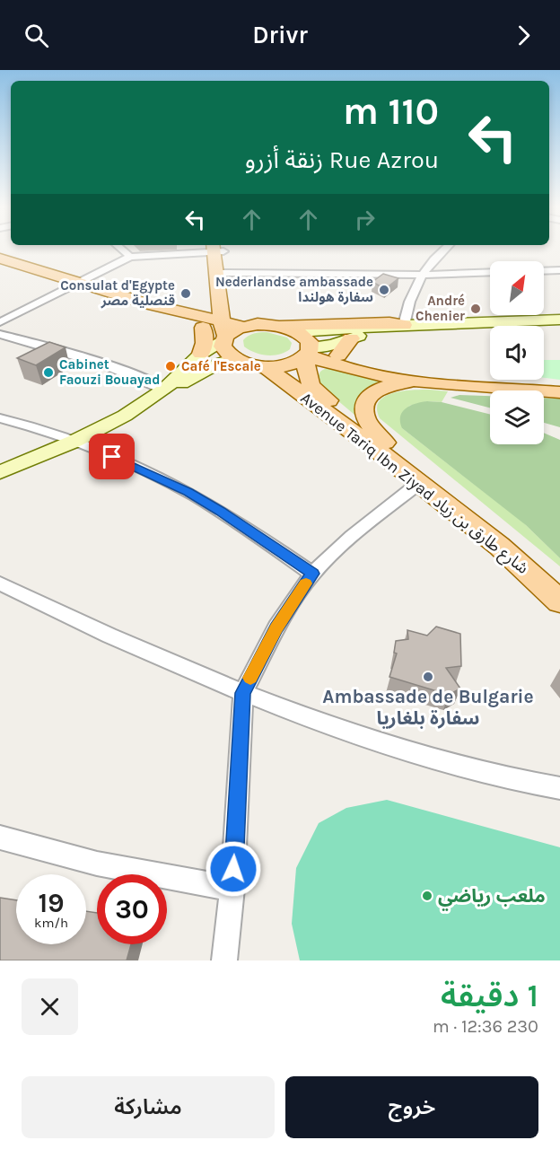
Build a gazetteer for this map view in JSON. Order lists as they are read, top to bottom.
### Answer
{
  "streets": {
    "main road": ["Avenue Tariq Ibn Ziyad شارع طارق بن زياد"]
  },
  "places": [
    "Nederlandse ambassade سفارة هولندا",
    "Consulat d'Egypte قنصلية مصر",
    "André Chenier",
    "Café l'Escale",
    "Cabinet Faouzi Bouayad",
    "Ambassade de Bulgarie سفارة بلغاريا",
    "ملعب رياضي"
  ],
  "north": "top right",
  "page": {
    "header": "Drivr",
    "turn": ["110 m", "Rue Azrou زنقة أزرو"],
    "speed": "19 km/h",
    "limit": "30",
    "heading": ["1 دقيقة", "230 m · 12:36"],
    "buttons": ["خروج", "مشاركة"]
  }
}
